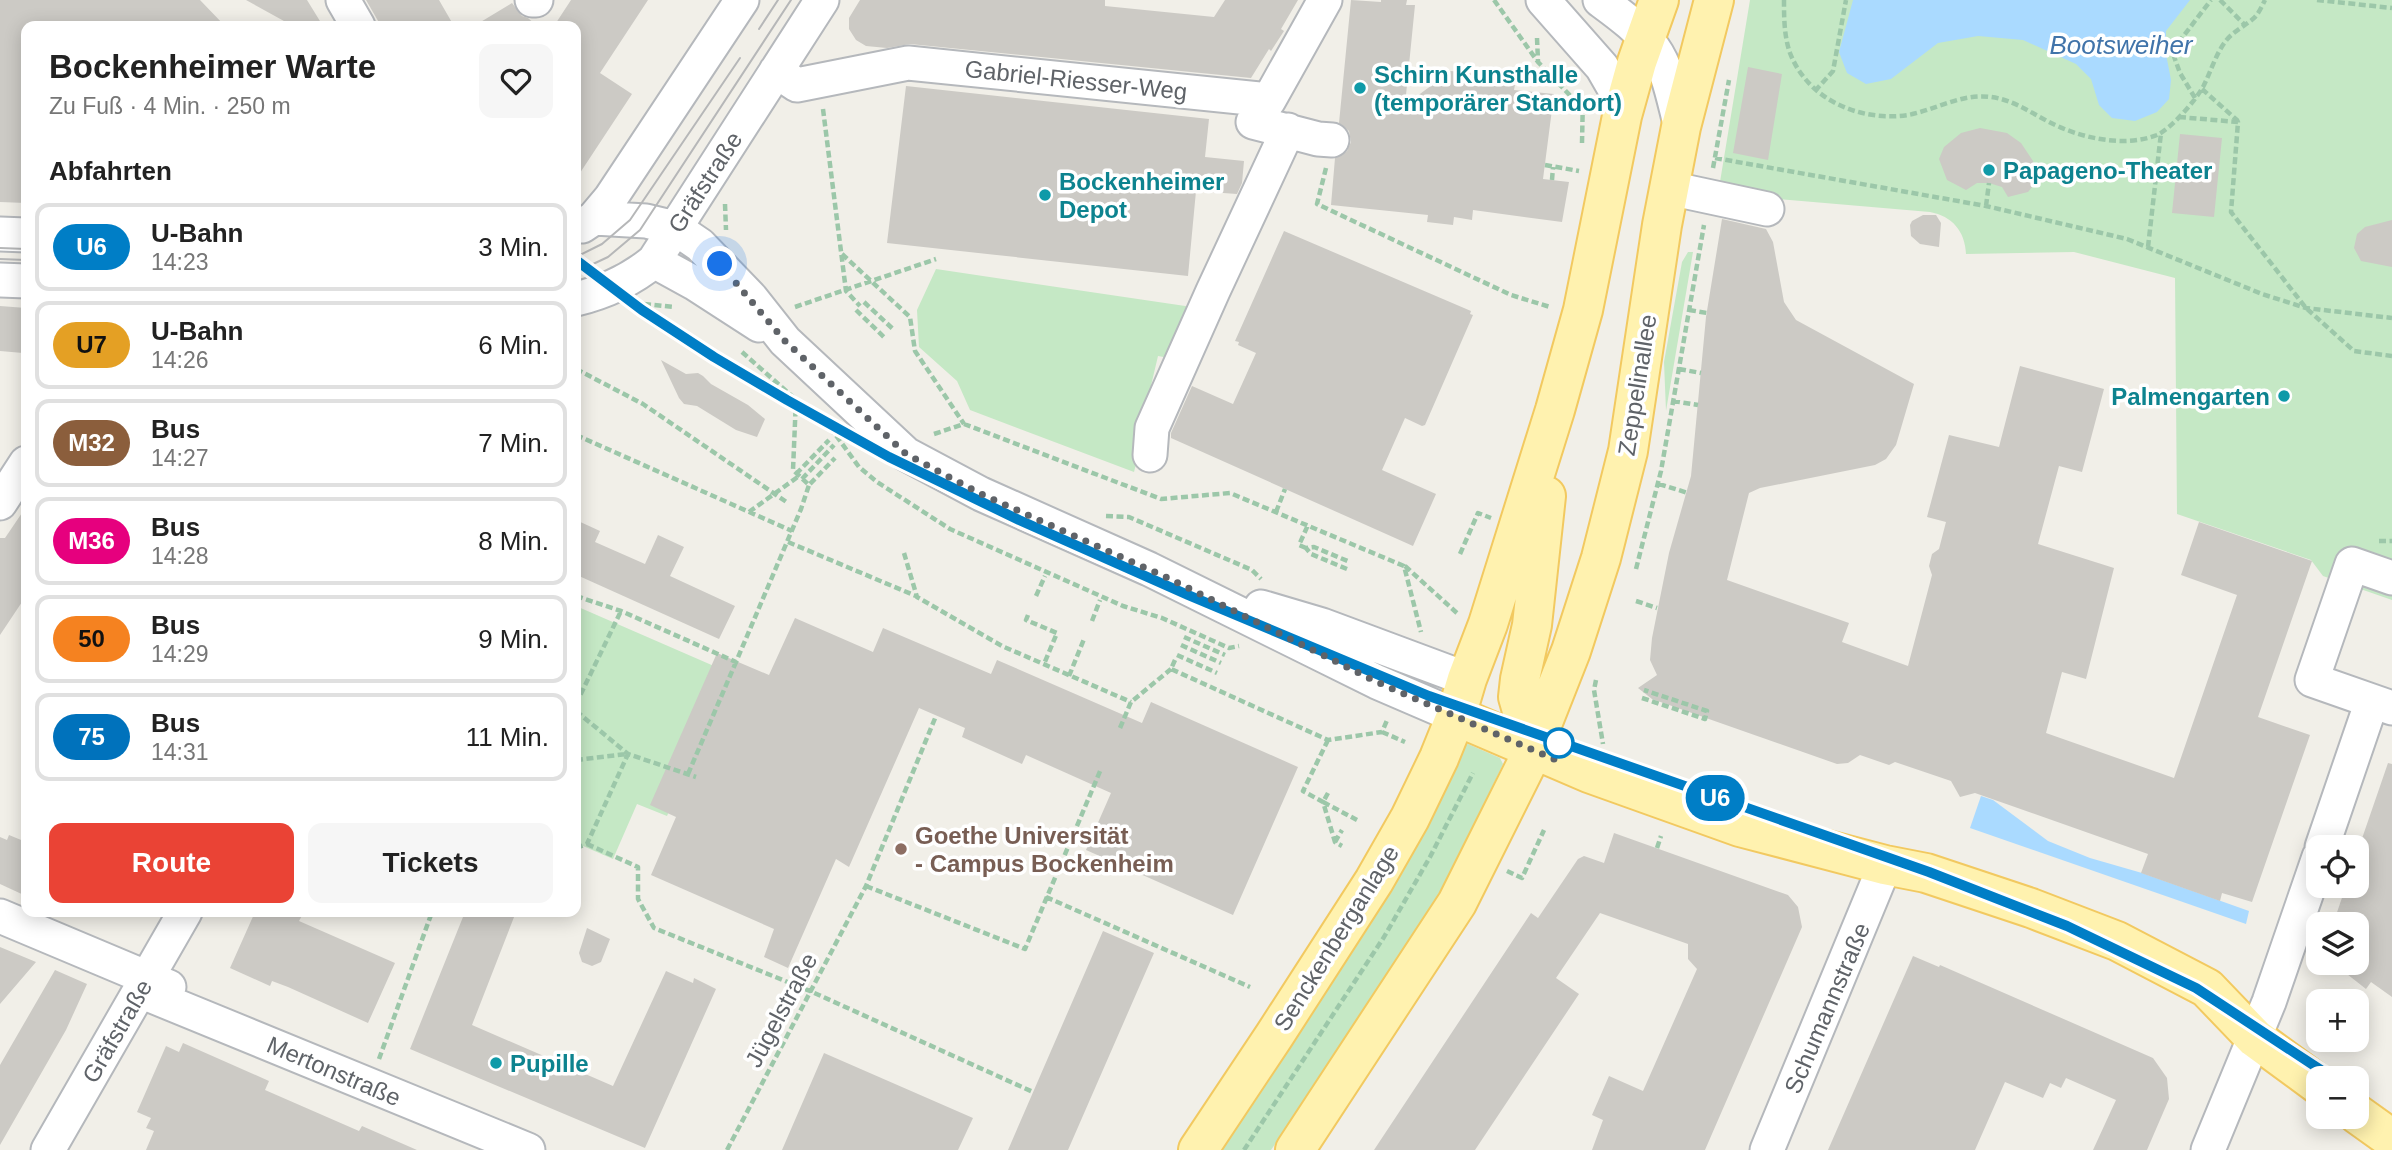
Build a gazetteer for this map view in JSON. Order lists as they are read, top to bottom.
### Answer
{
  "streets": {
    "main road": ["Zeppelinallee", "Senckenberganlage"],
    "street": [
      "Gabriel-Riesser-Weg",
      "Gräfstraße",
      "Schumannstraße",
      "Mertonstraße"
    ],
    "path": ["Jügelstraße"]
  },
  "crossings": [
    ["Gabriel-Riesser-Weg", "Gräfstraße"],
    ["Gräfstraße", "Mertonstraße"]
  ],
  "water": ["Bootsweiher"],
  "places": [
    "Schirn Kunsthalle (temporärer Standort)",
    "Papageno-Theater",
    "Bockenheimer Depot",
    "Palmengarten",
    "Goethe Universität - Campus Bockenheim",
    "Pupille"
  ],
  "lines": ["metro line U6"],
  "page": {
    "on_map": "U6",
    "heading": [
      ["Bockenheimer Warte", "Zu Fuß · 4 Min. · 250 m"],
      "Abfahrten"
    ],
    "list": [
      {
        "mark": "U6",
        "name": "U-Bahn",
        "note": "14:23",
        "value": "3 Min."
      },
      {
        "mark": "U7",
        "name": "U-Bahn",
        "note": "14:26",
        "value": "6 Min."
      },
      {
        "mark": "M32",
        "name": "Bus",
        "note": "14:27",
        "value": "7 Min."
      },
      {
        "mark": "M36",
        "name": "Bus",
        "note": "14:28",
        "value": "8 Min."
      },
      {
        "mark": "50",
        "name": "Bus",
        "note": "14:29",
        "value": "9 Min."
      },
      {
        "mark": "75",
        "name": "Bus",
        "note": "14:31",
        "value": "11 Min."
      }
    ],
    "buttons": ["Route", "Tickets"],
    "map_buttons": ["+", "−"]
  }
}
